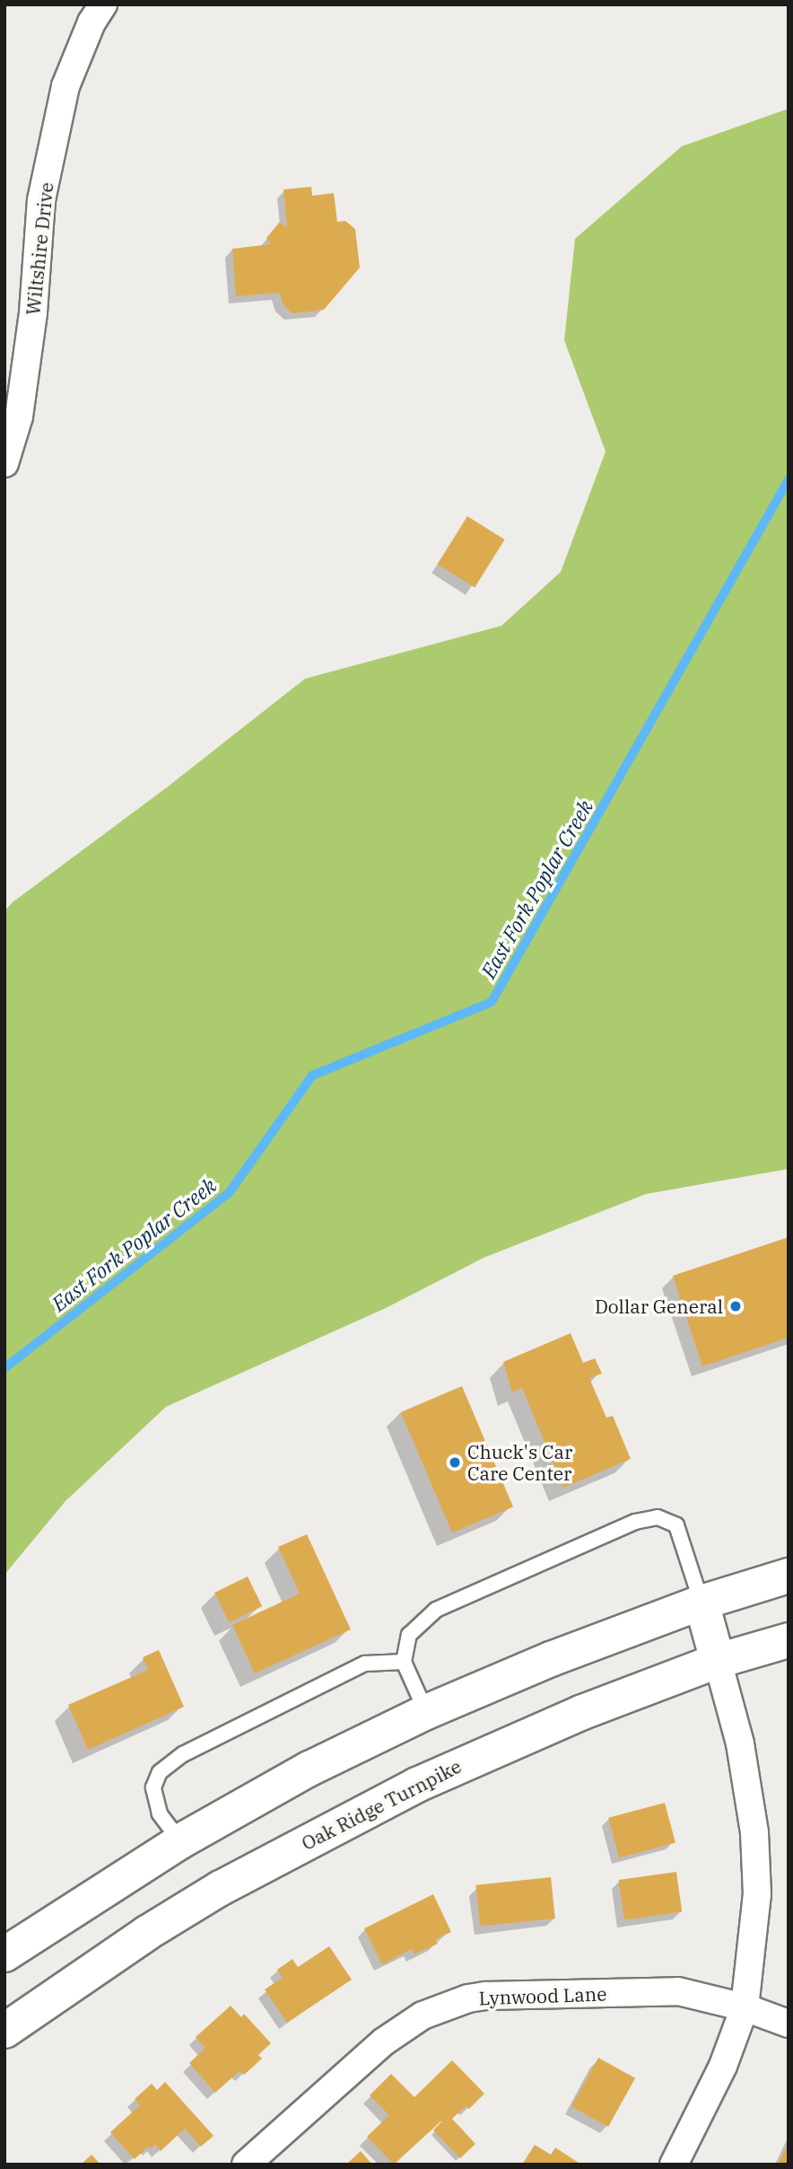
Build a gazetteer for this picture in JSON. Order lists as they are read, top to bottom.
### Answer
{
  "streets": {
    "highway": ["Oak Ridge Turnpike"],
    "street": ["Wiltshire Drive", "Lynwood Lane"]
  },
  "water": ["East Fork Poplar Creek"],
  "places": ["Dollar General", "Chuck's Car Care Center"]
}
